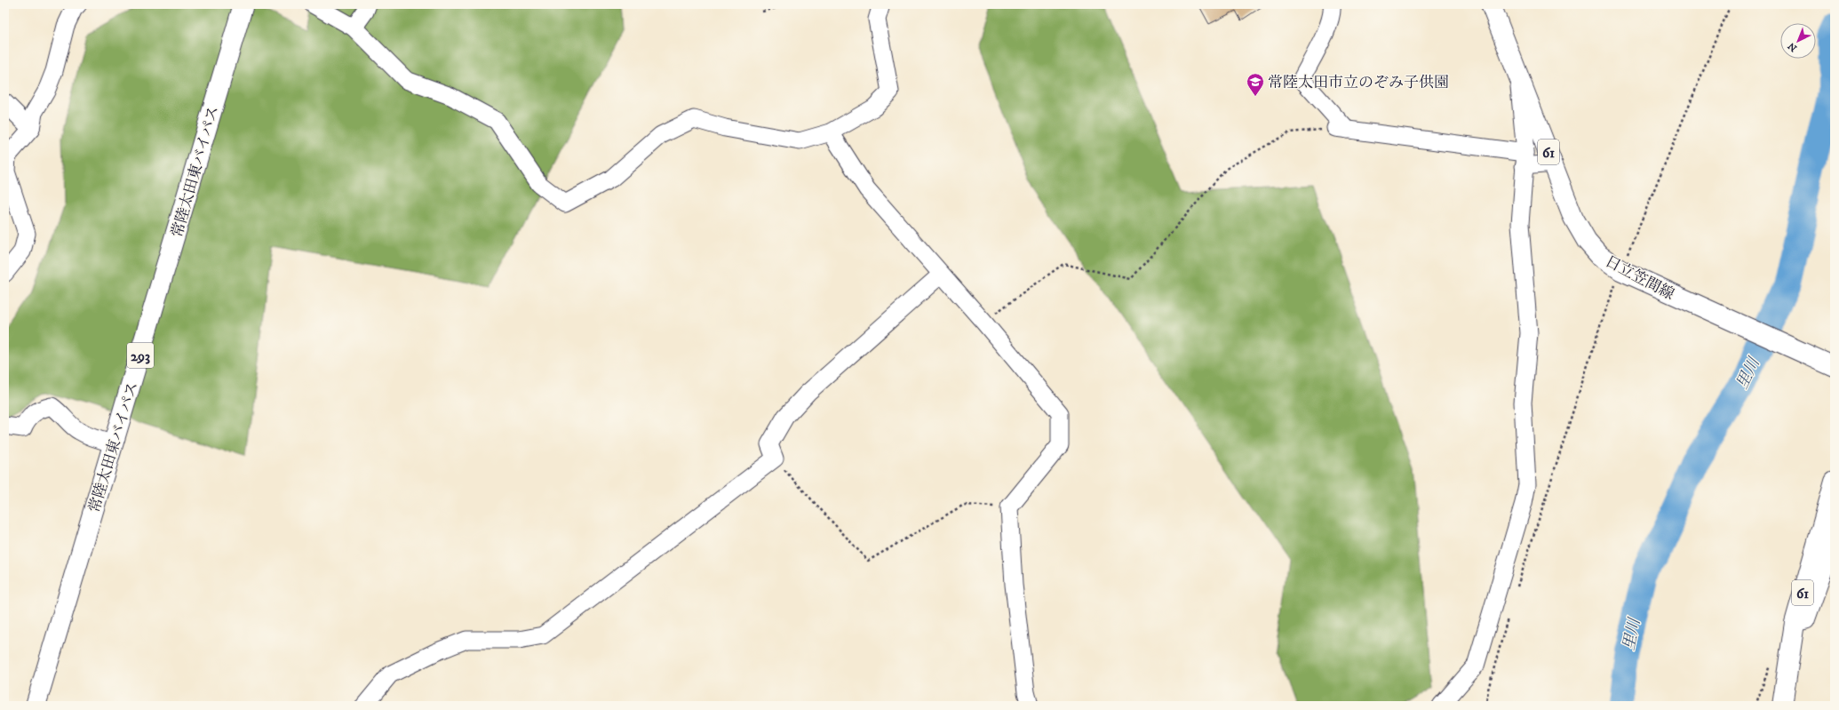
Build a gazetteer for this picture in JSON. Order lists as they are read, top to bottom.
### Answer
{
  "streets": {
    "main road": [
      "61",
      "常陸太田東バイパス",
      "日立笠間線",
      "293"
    ]
  },
  "water": ["里川"],
  "places": {
    "school or university": ["常陸太田市立のぞみ子供園"]
  },
  "north": "bottom left"
}
